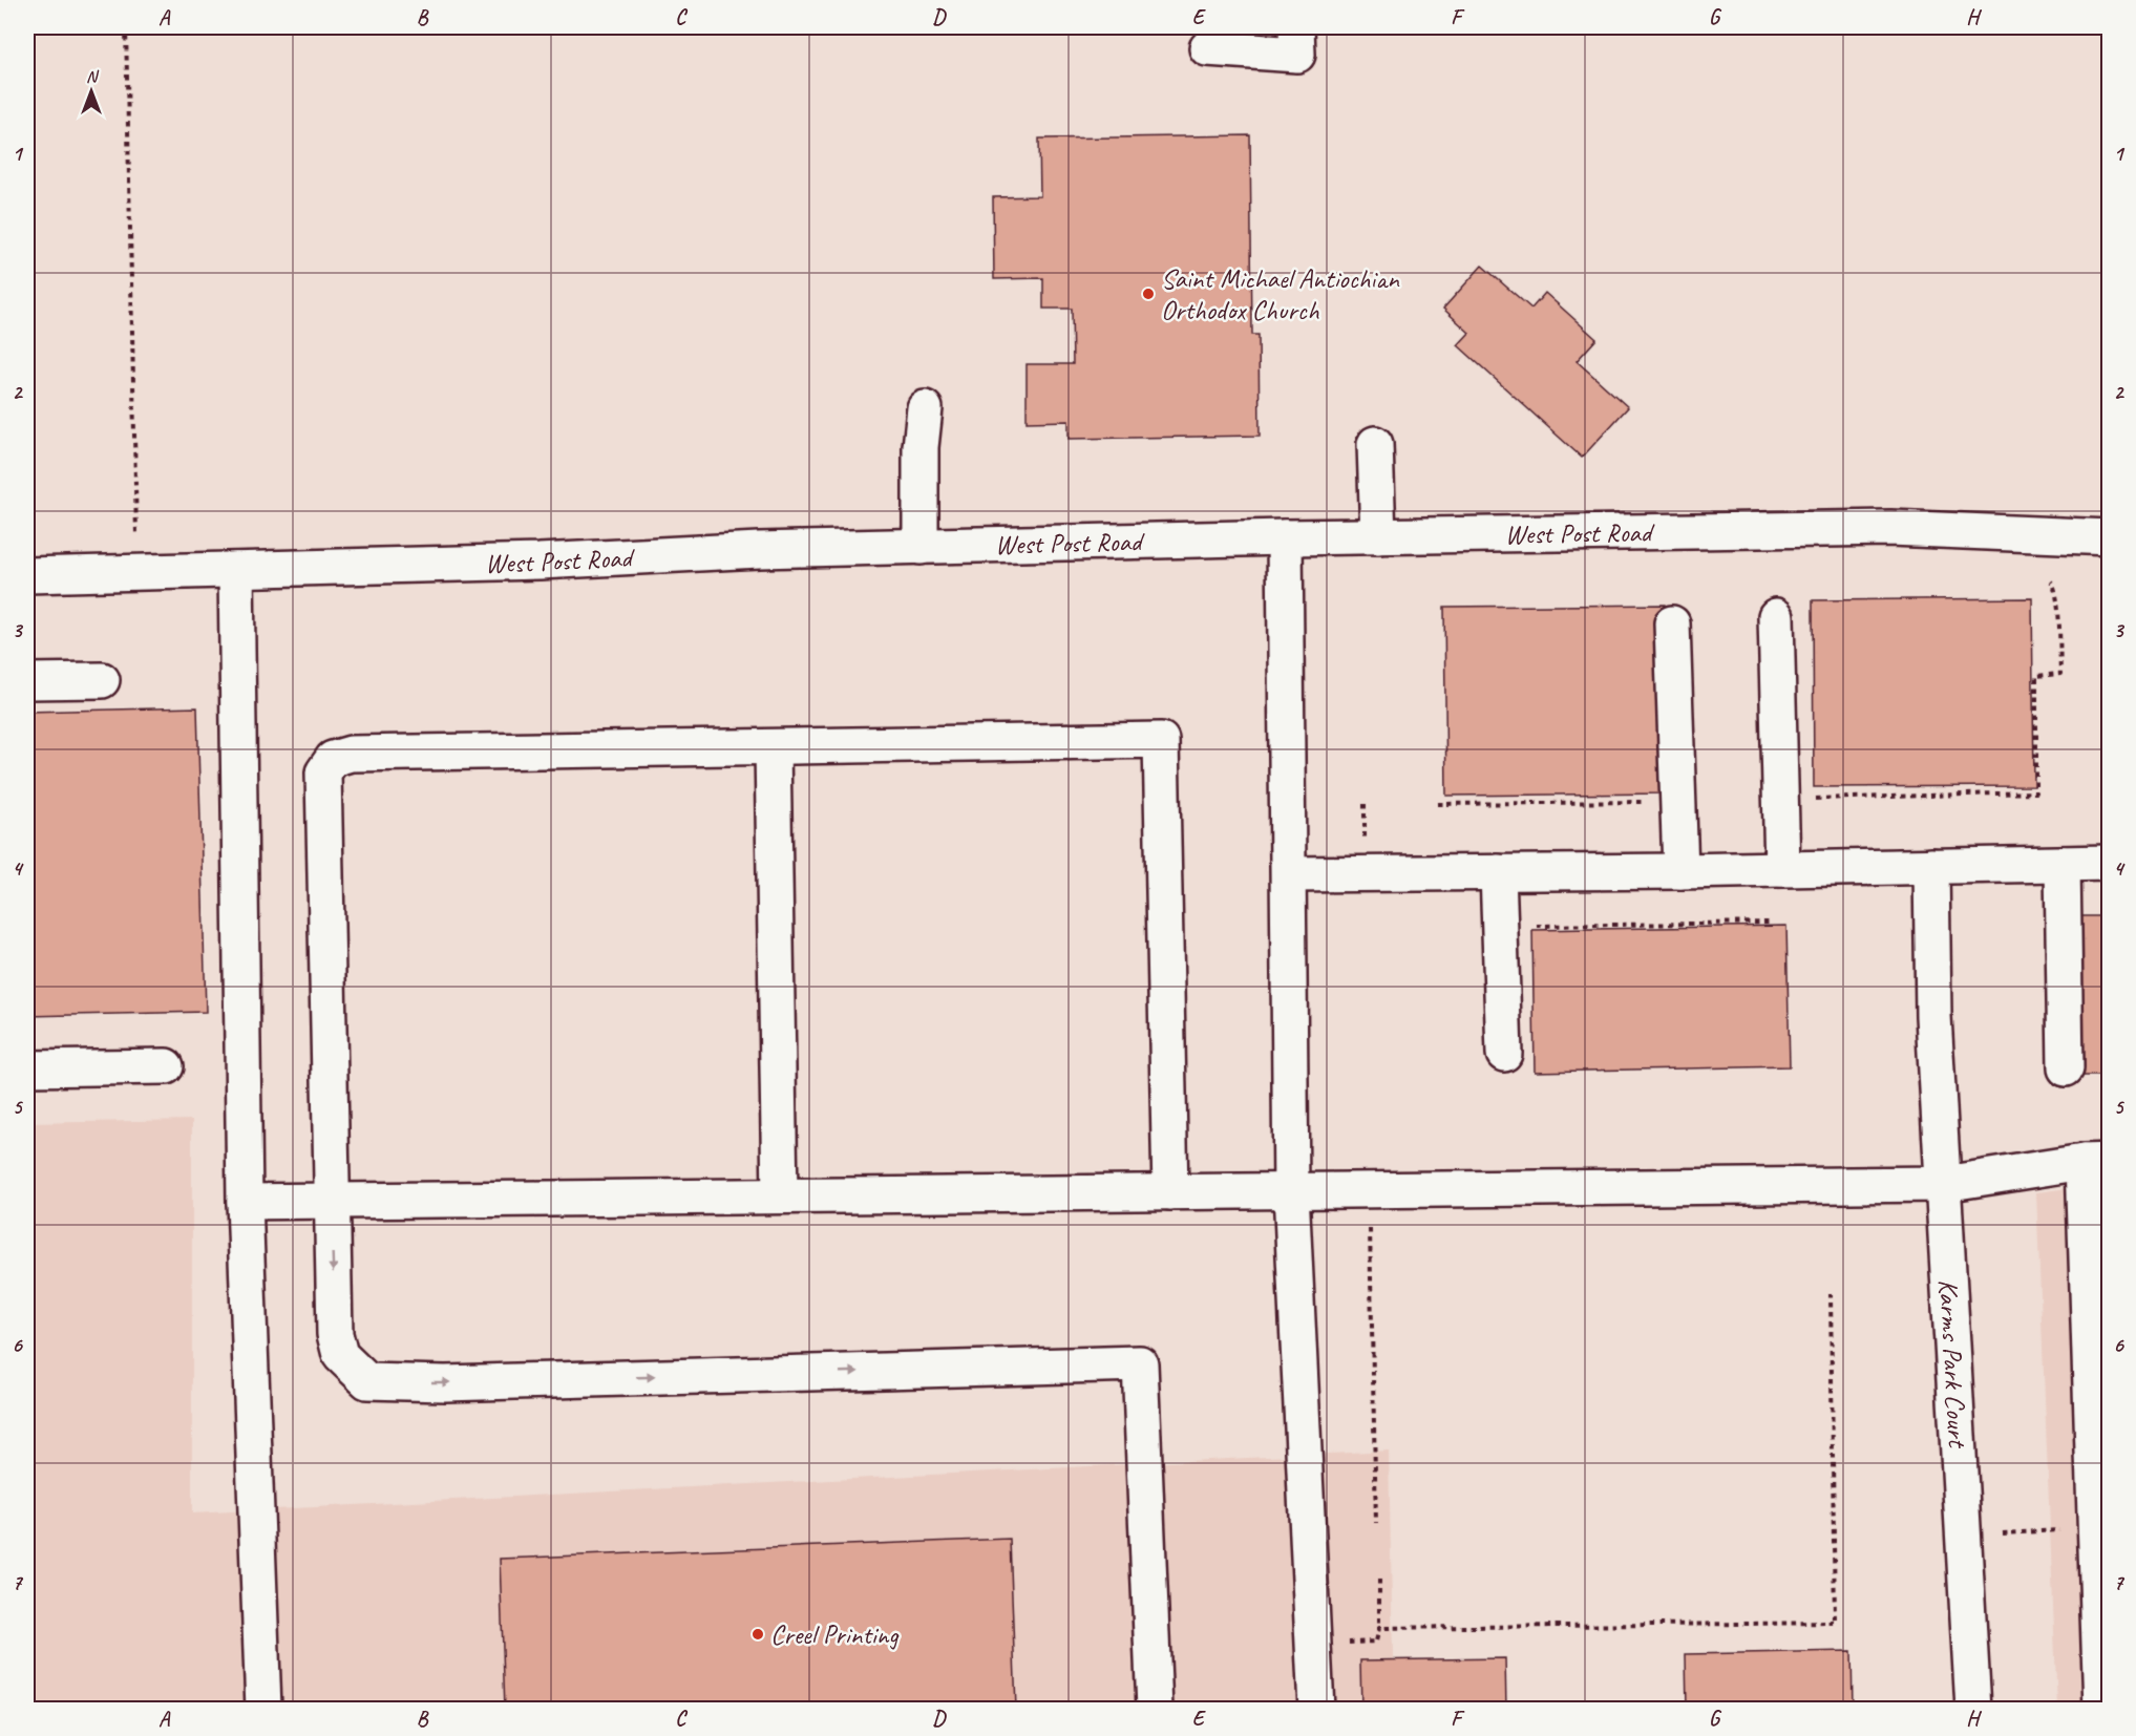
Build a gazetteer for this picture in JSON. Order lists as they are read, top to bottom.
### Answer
{
  "streets": {
    "street": ["West Post Road", "Karms Park Court"]
  },
  "places": ["Saint Michael Antiochian Orthodox Church", "Creel Printing"],
  "north": "top",
  "grid": {
    "columns": [
      "A",
      "B",
      "C",
      "D",
      "E",
      "F",
      "G",
      "H"
    ],
    "rows": [
      "1",
      "2",
      "3",
      "4",
      "5",
      "6",
      "7"
    ]
  }
}
